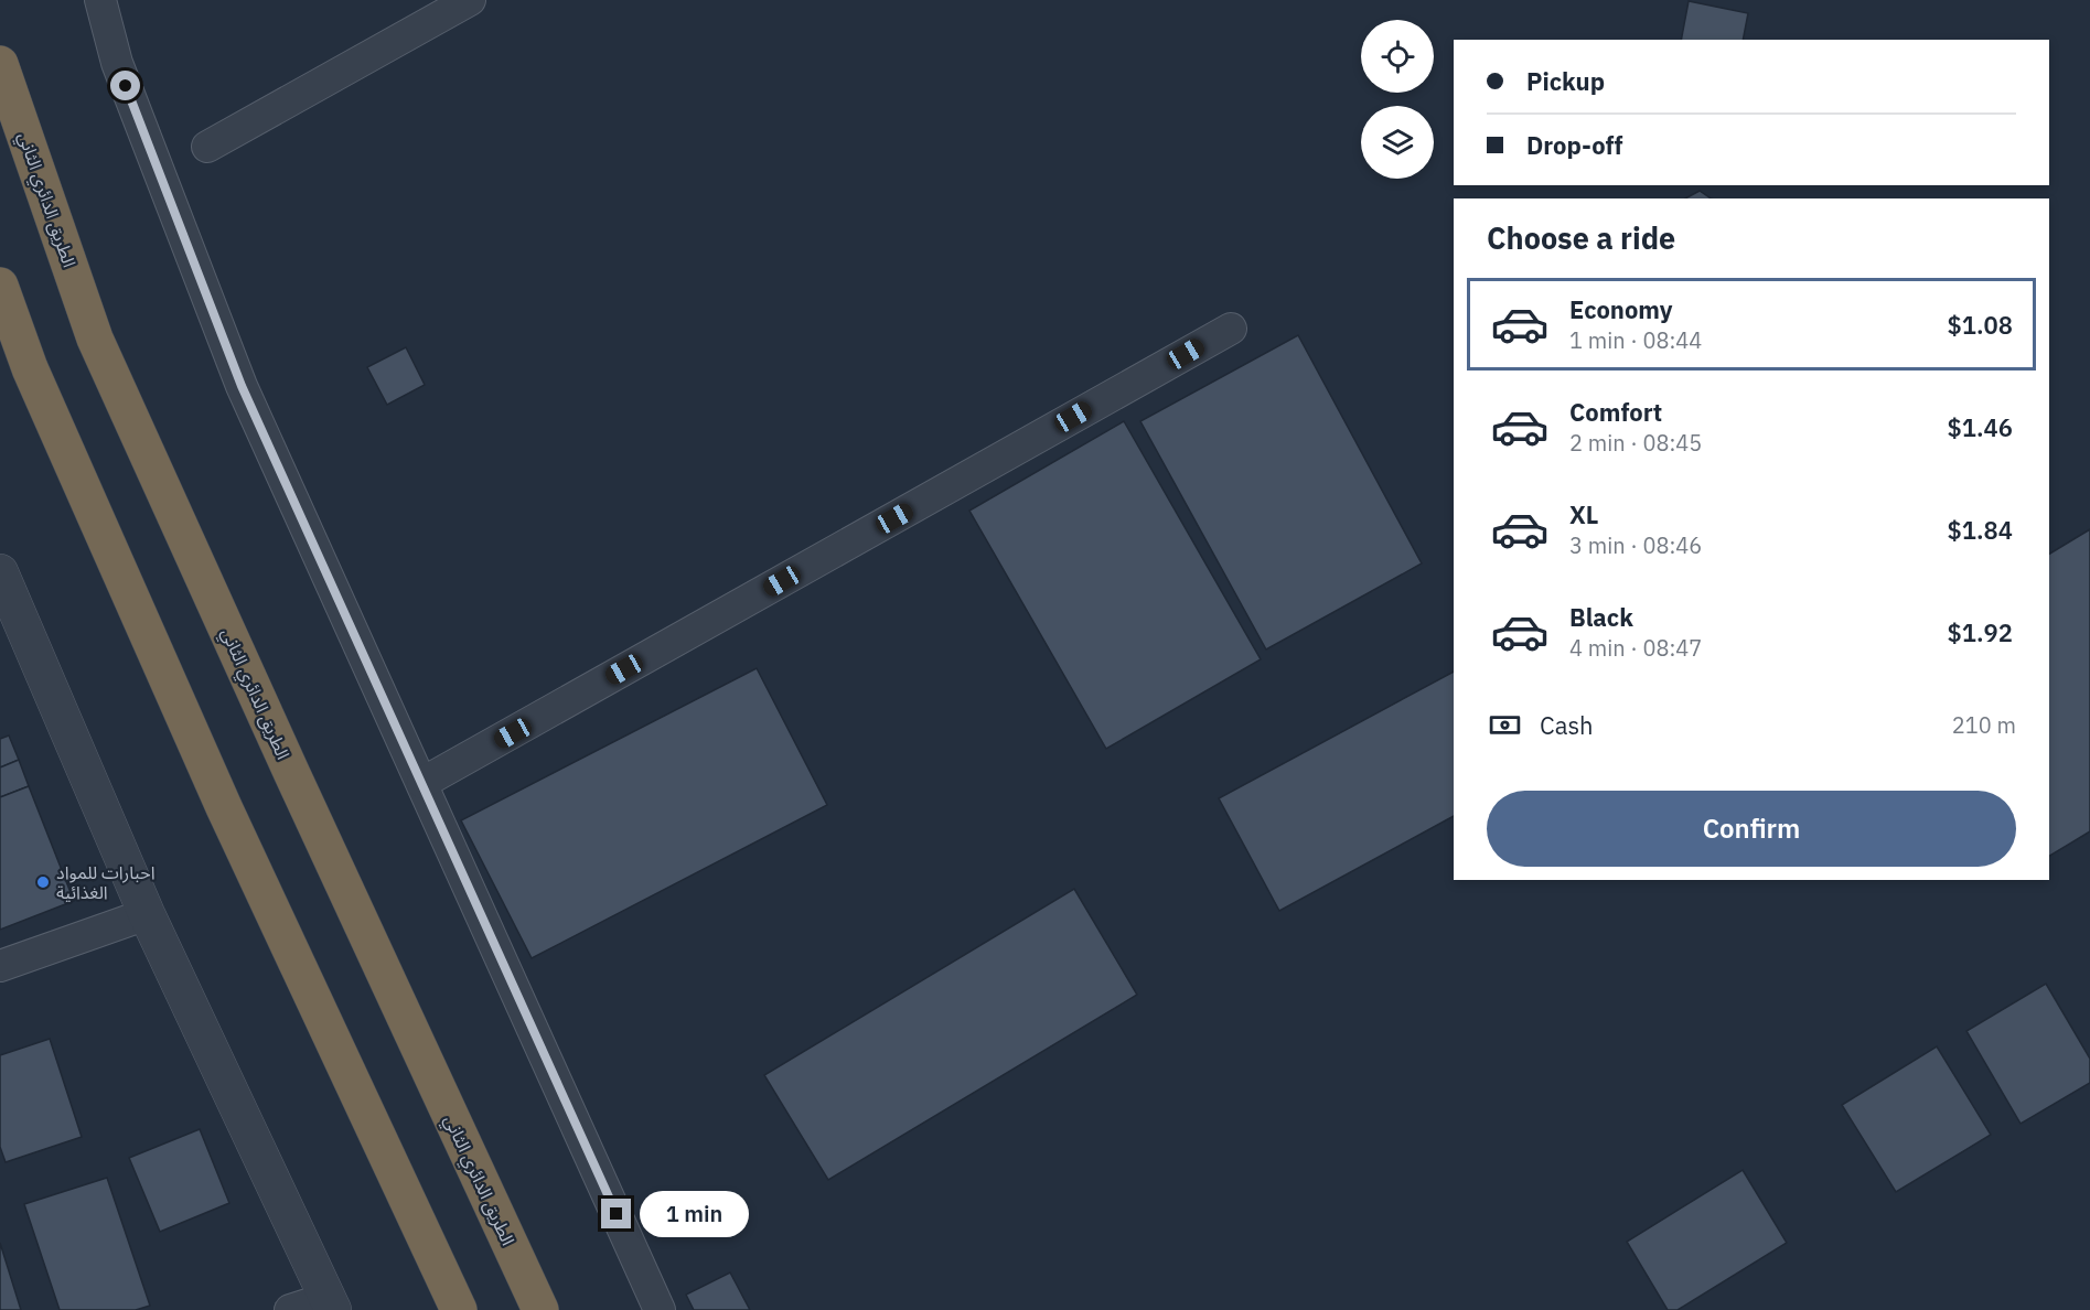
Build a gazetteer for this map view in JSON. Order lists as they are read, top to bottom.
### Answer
{
  "streets": {
    "highway": ["الطريق الدائري الثاني"]
  },
  "places": ["احبارات للمواد الغذائية"],
  "page": {
    "banner": ["Pickup", "Drop-off"],
    "heading": "Choose a ride",
    "list": [
      {
        "name": "Economy",
        "note": "1 min · 08:44",
        "value": "$1.08"
      },
      {
        "name": "Comfort",
        "note": "2 min · 08:45",
        "value": "$1.46"
      },
      {
        "name": "XL",
        "note": "3 min · 08:46",
        "value": "$1.84"
      },
      {
        "name": "Black",
        "note": "4 min · 08:47",
        "value": "$1.92"
      }
    ],
    "pay": ["Cash", "210 m"],
    "buttons": "Confirm",
    "bubble": "1 min"
  }
}
